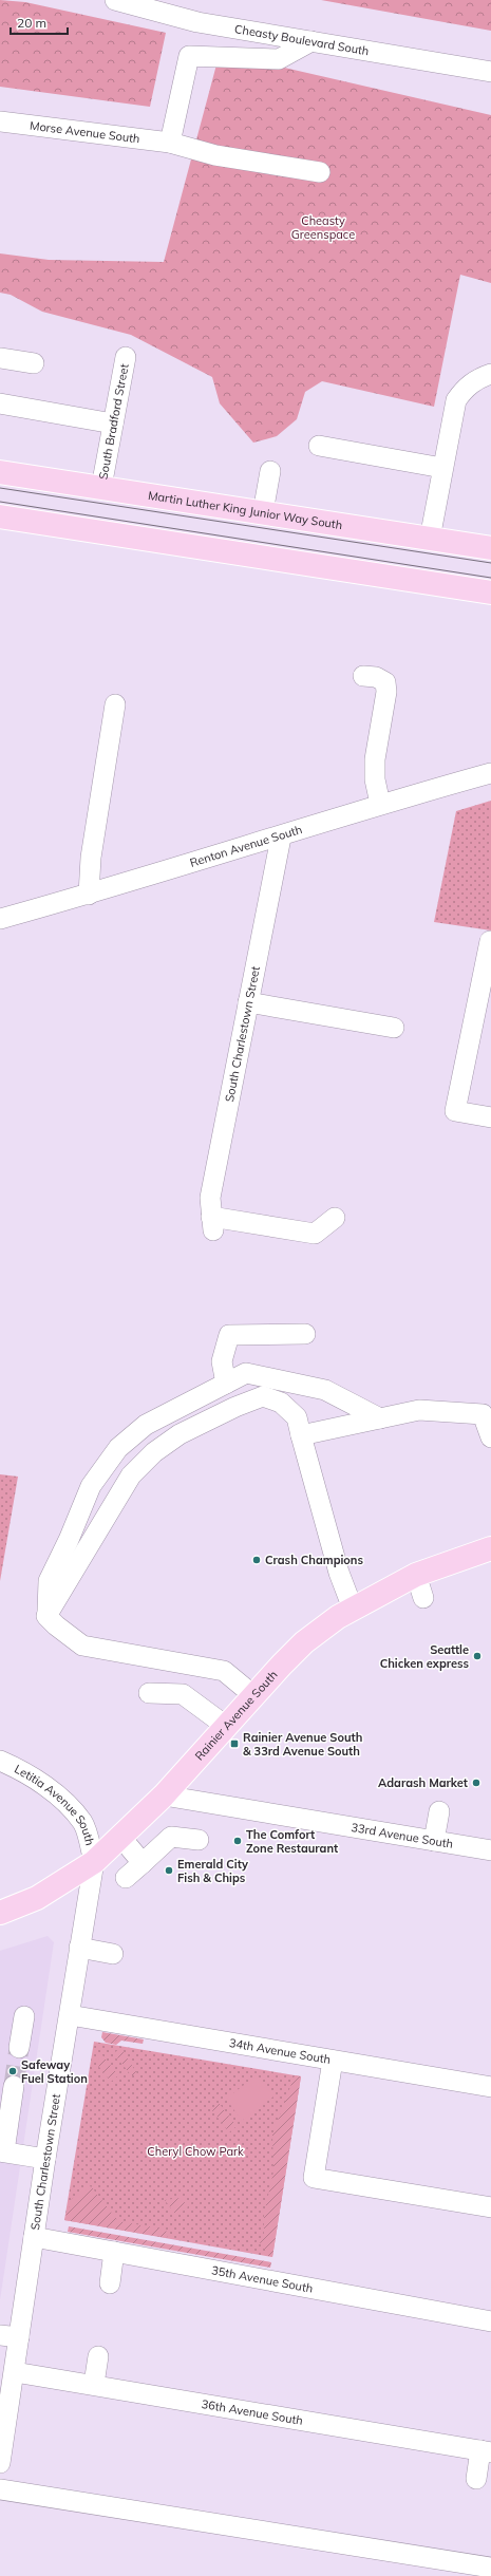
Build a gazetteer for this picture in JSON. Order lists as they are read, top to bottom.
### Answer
{
  "streets": {
    "main road": ["Martin Luther King Junior Way South", "Rainier Avenue South"],
    "street": [
      "Cheasty Boulevard South",
      "Morse Avenue South",
      "South Bradford Street",
      "Renton Avenue South",
      "South Charlestown Street",
      "Letitia Avenue South",
      "33rd Avenue South",
      "34th Avenue South",
      "35th Avenue South",
      "36th Avenue South"
    ]
  },
  "crossings": [
    ["South Bradford Street", "Martin Luther King Junior Way South"],
    ["Renton Avenue South", "South Charlestown Street"],
    ["South Charlestown Street", "Rainier Avenue South"],
    ["South Charlestown Street", "Letitia Avenue South"],
    ["South Charlestown Street", "34th Avenue South"],
    ["South Charlestown Street", "35th Avenue South"],
    ["South Charlestown Street", "36th Avenue South"],
    ["Rainier Avenue South", "Letitia Avenue South"],
    ["Rainier Avenue South", "33rd Avenue South"]
  ],
  "parks": ["Cheasty Greenspace", "Cheryl Chow Park"],
  "places": {
    "other": [
      "Crash Champions",
      "Seattle Chicken express",
      "Adarash Market",
      "The Comfort Zone Restaurant",
      "Emerald City Fish & Chips",
      "Safeway Fuel Station"
    ],
    "transit": ["Rainier Avenue South & 33rd Avenue South"]
  },
  "scale_bar": "20 m"
}
